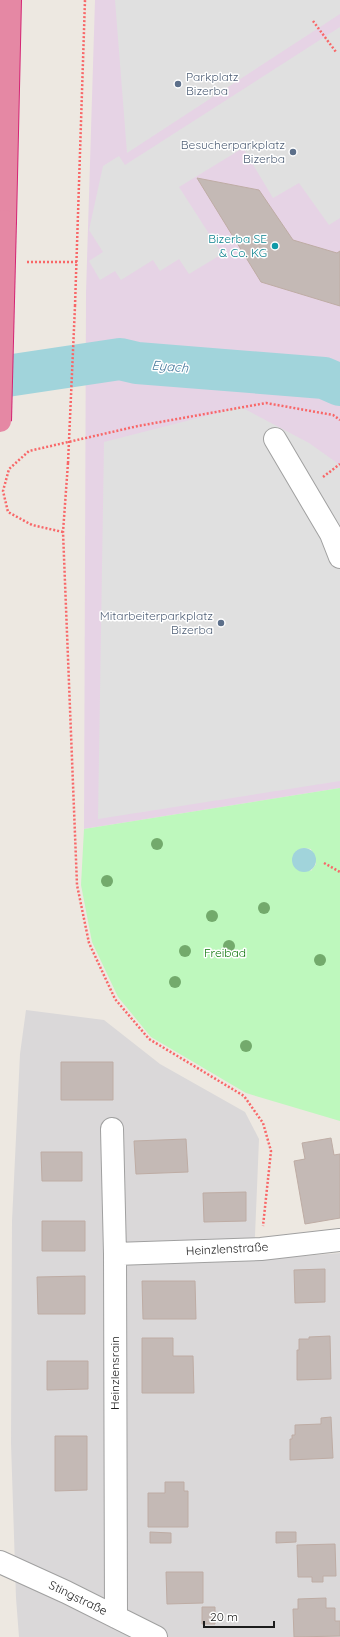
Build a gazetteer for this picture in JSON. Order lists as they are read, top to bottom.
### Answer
{
  "streets": {
    "street": ["Heinzlenstraße", "Heinzlensrain", "Stingstraße"]
  },
  "crossings": [
    ["Heinzlenstraße", "Heinzlensrain"],
    ["Heinzlensrain", "Stingstraße"]
  ],
  "water": ["Eyach"],
  "parks": ["Freibad"],
  "places": [
    "Parkplatz Bizerba",
    "Besucherparkplatz Bizerba",
    "Bizerba SE & Co. KG",
    "Mitarbeiterparkplatz Bizerba"
  ],
  "scale_bar": "20 m"
}
